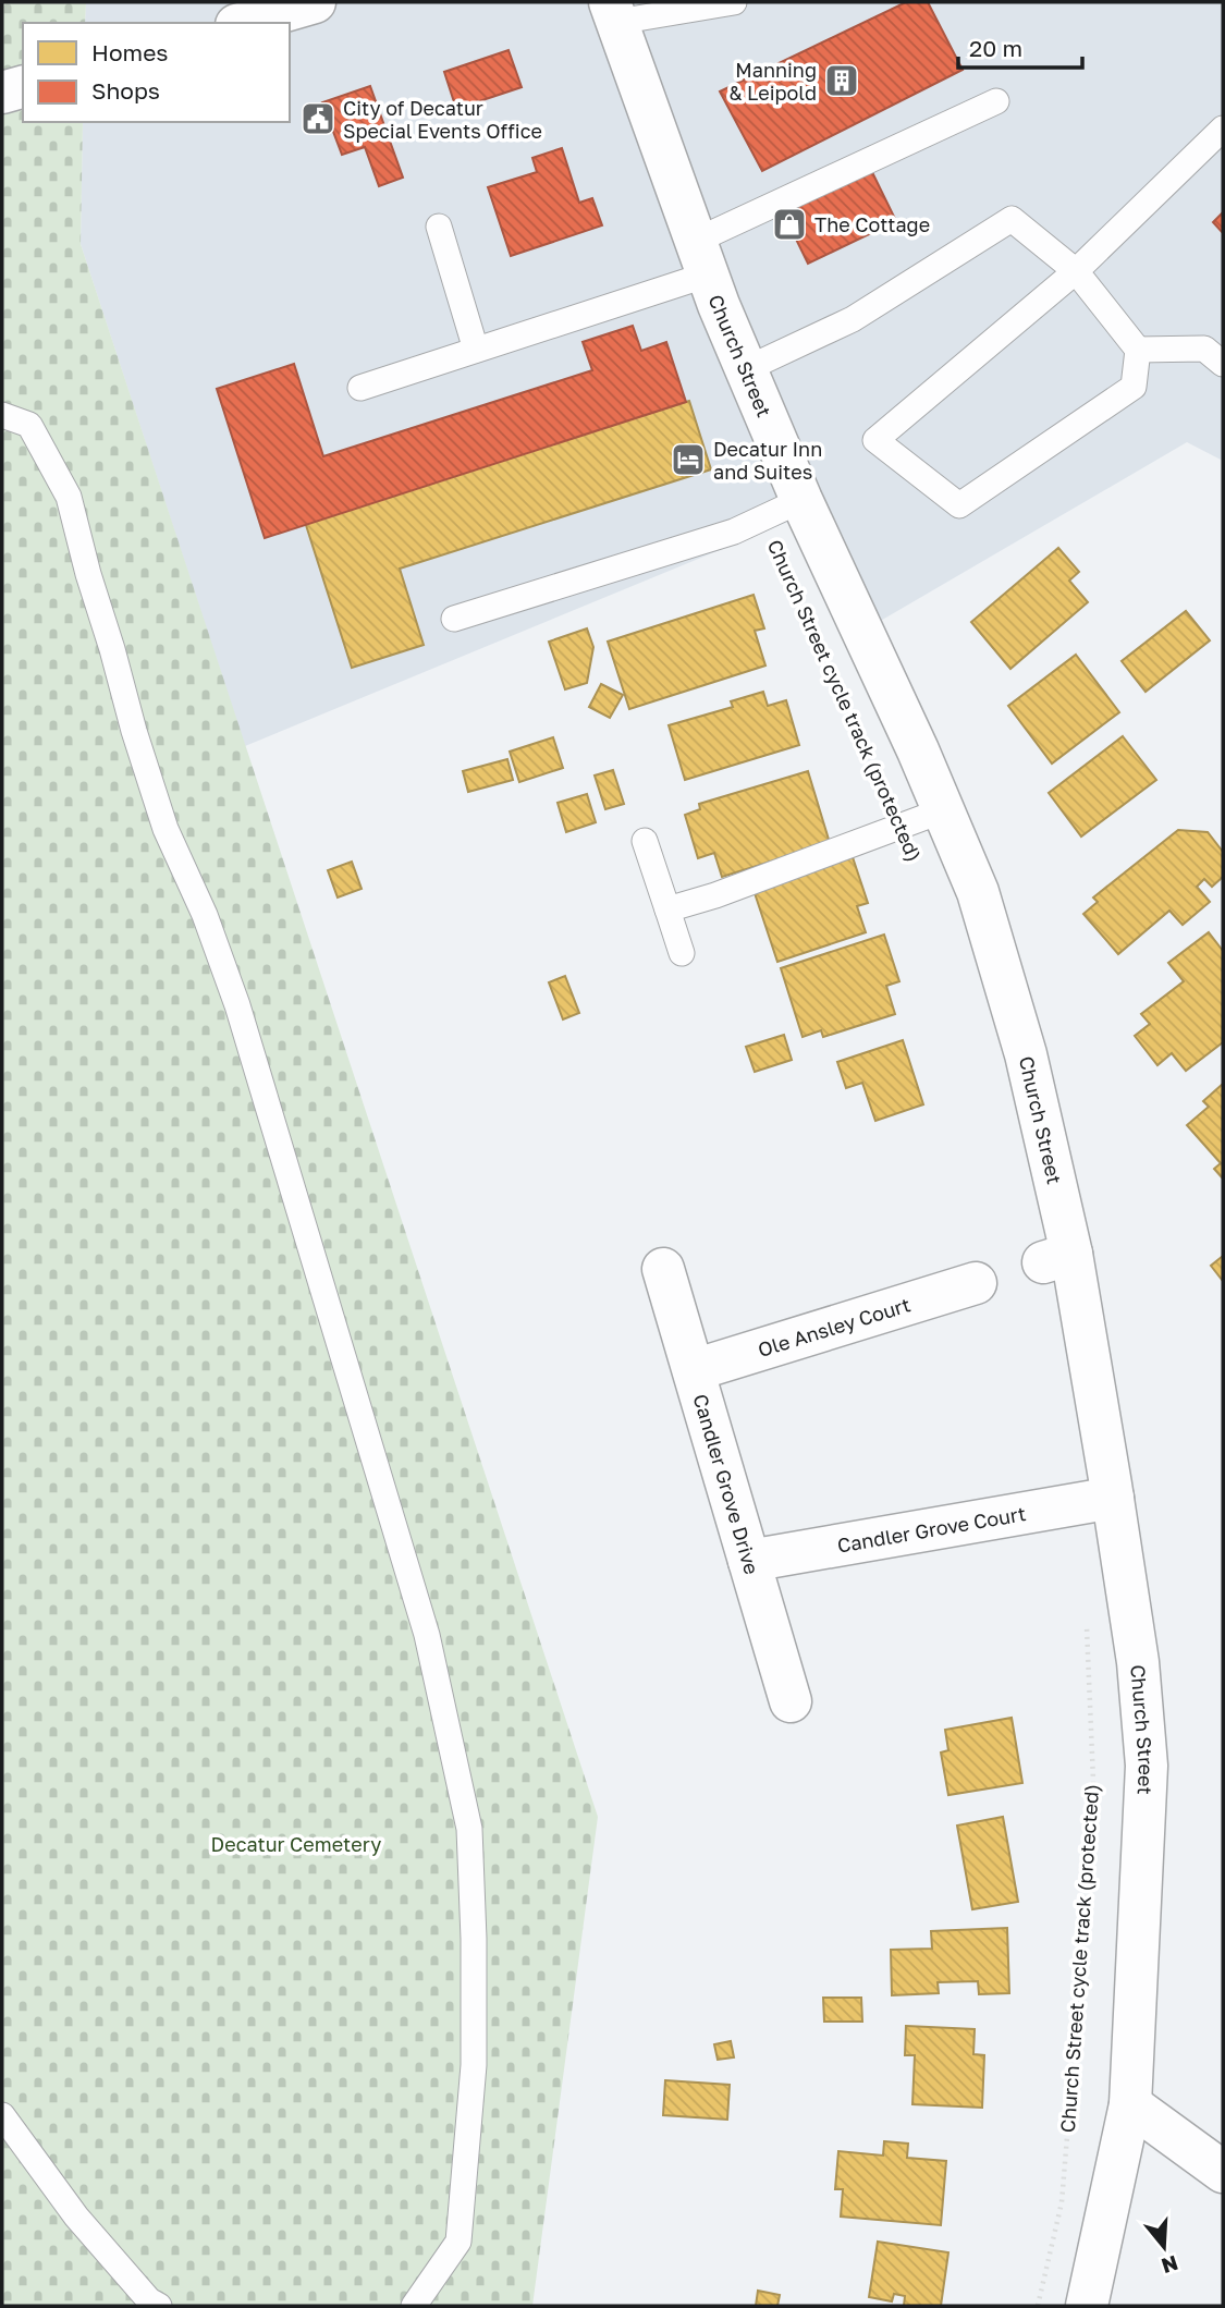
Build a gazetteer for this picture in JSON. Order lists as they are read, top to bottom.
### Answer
{
  "streets": {
    "main road": [
      "Church Street",
      "Ole Ansley Court",
      "Candler Grove Drive",
      "Candler Grove Court"
    ],
    "path": ["Church Street cycle track (protected)"]
  },
  "crossings": [
    ["Church Street", "Candler Grove Court"],
    ["Ole Ansley Court", "Candler Grove Drive"],
    ["Candler Grove Drive", "Candler Grove Court"]
  ],
  "parks": ["Decatur Cemetery"],
  "places": {
    "building": ["Manning & Leipold"],
    "public building": ["City of Decatur Special Events Office"],
    "shop": ["The Cottage"],
    "hotel": ["Decatur Inn and Suites"]
  },
  "legend": ["Homes", "Shops"],
  "scale_bar": "20 m",
  "north": "bottom"
}
